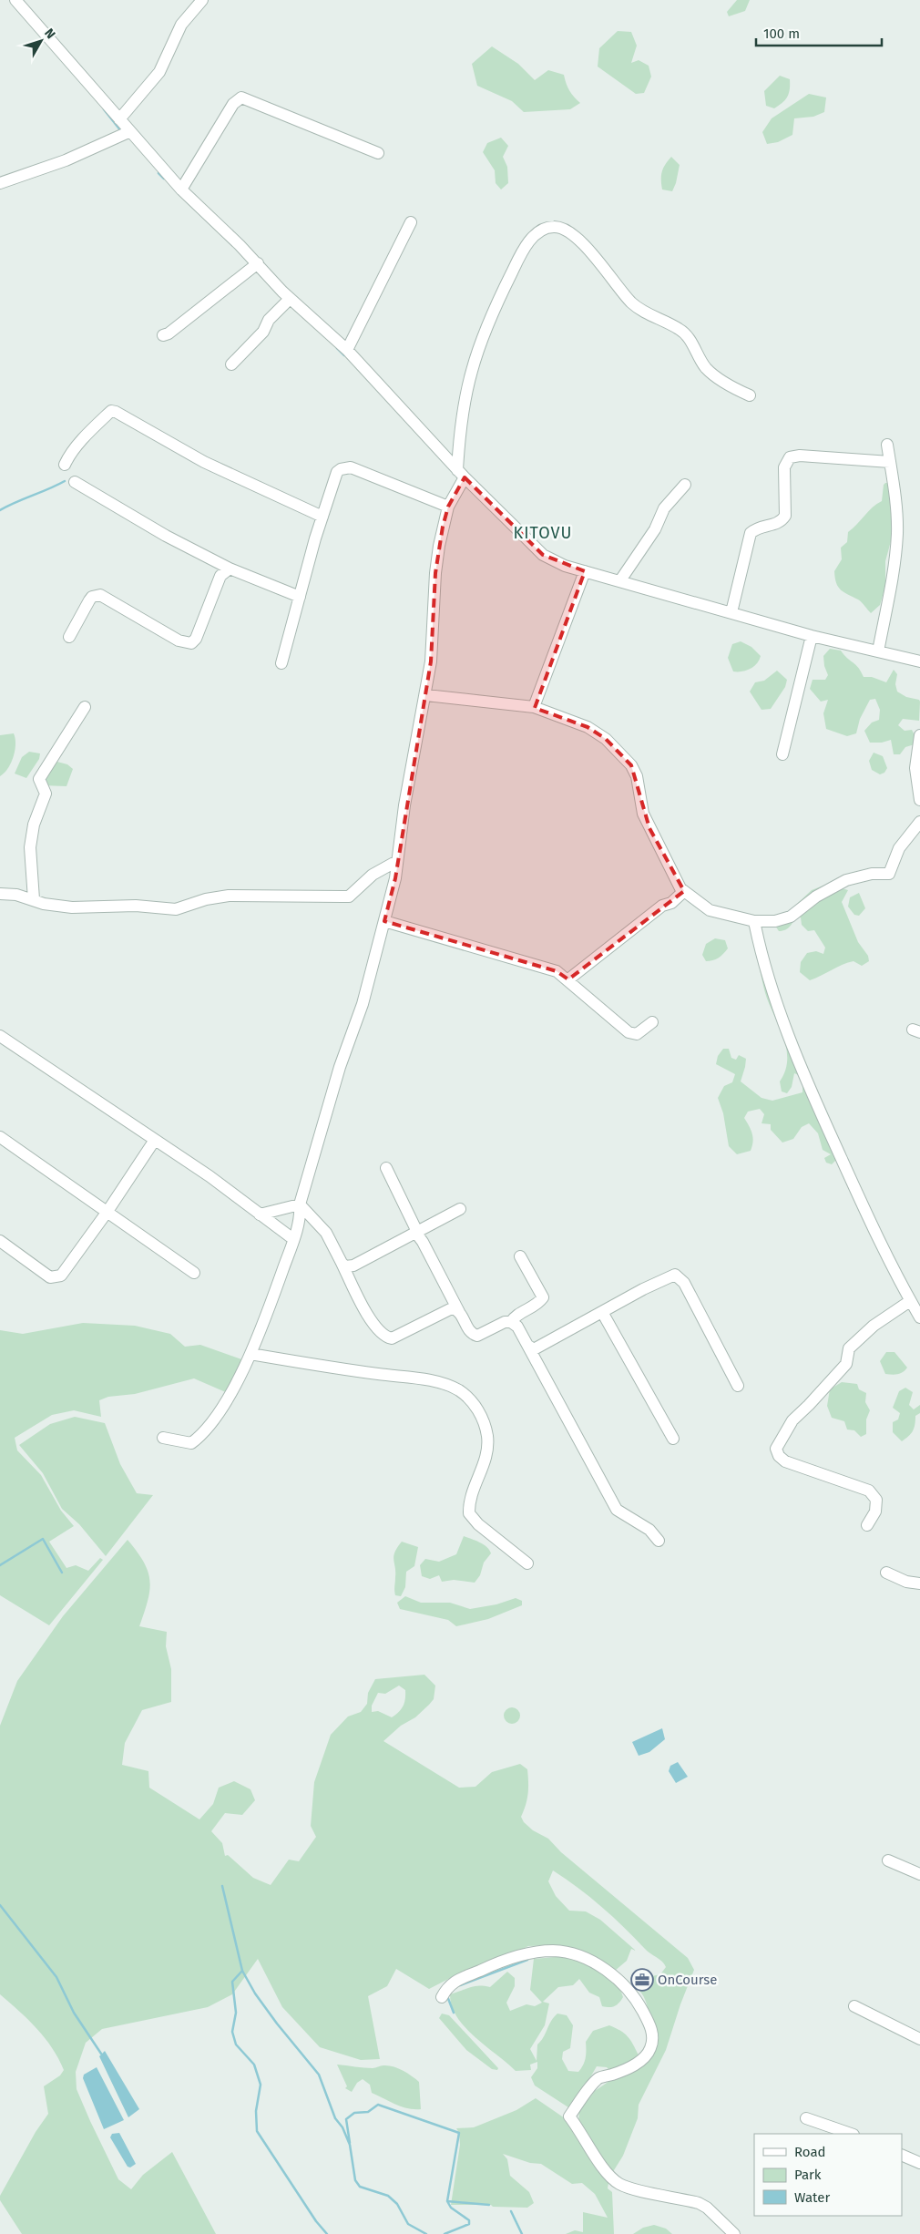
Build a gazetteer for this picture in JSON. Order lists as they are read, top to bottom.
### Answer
{
  "districts": ["KITOVU"],
  "places": {
    "office": ["OnCourse"]
  },
  "legend": ["Road", "Park", "Water"],
  "scale_bar": "100 m",
  "north": "top right"
}
